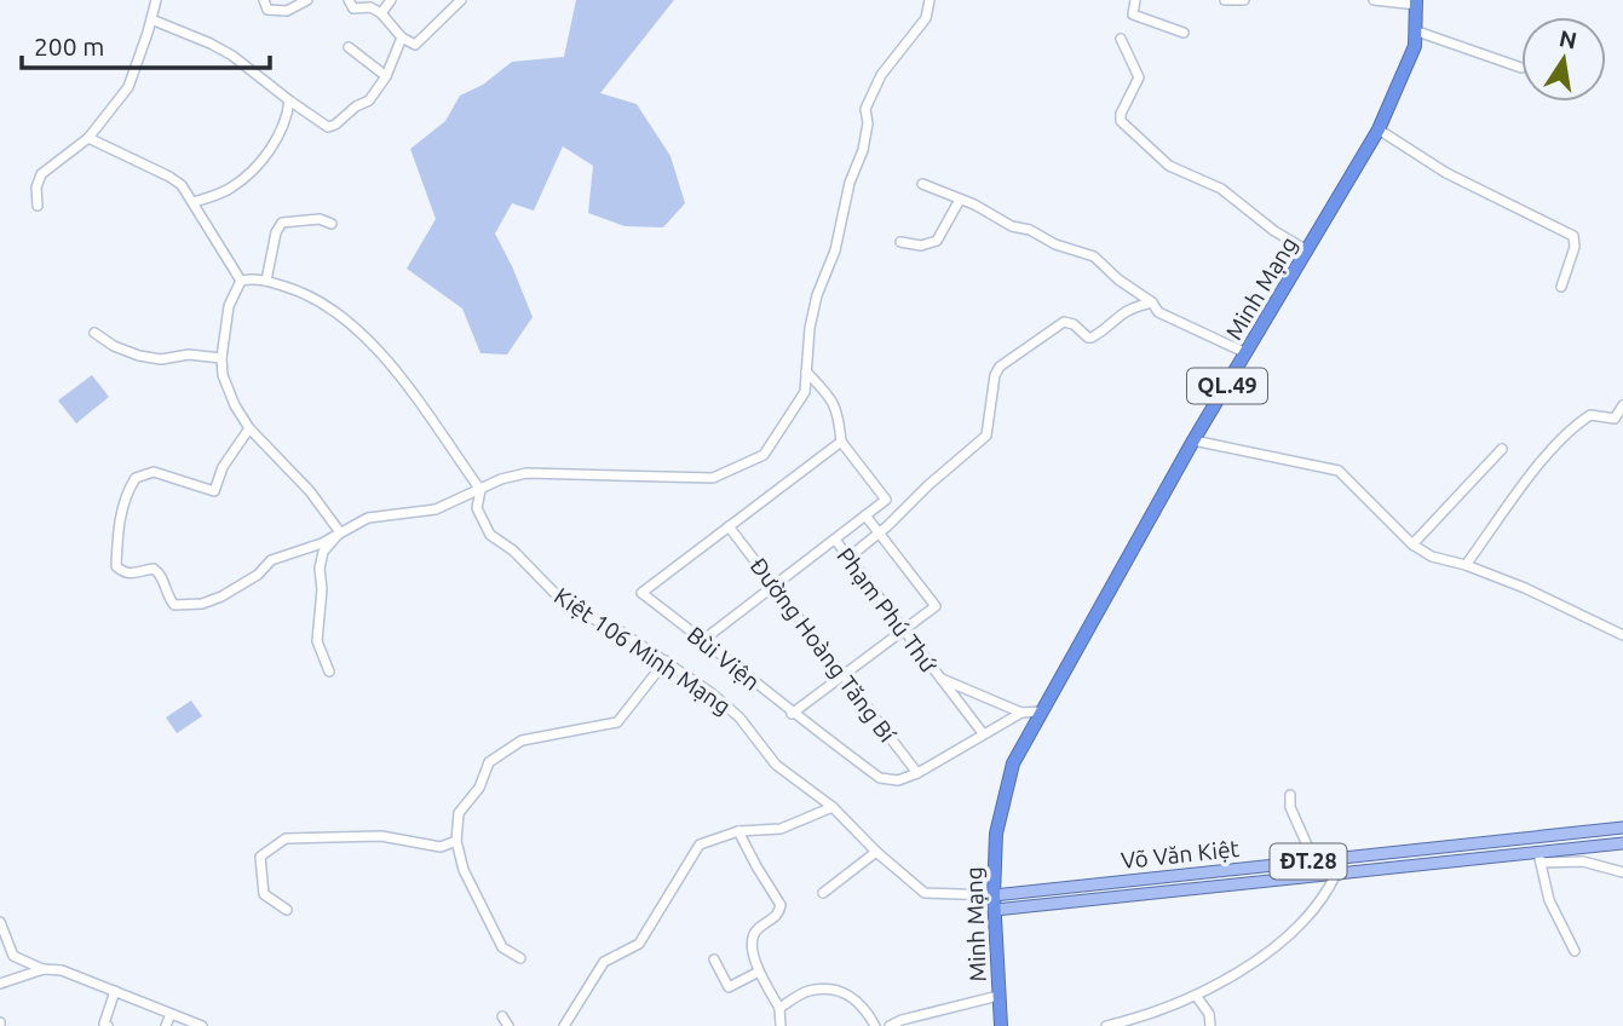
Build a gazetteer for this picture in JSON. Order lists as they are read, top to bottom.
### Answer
{
  "streets": {
    "highway": ["Minh Mạng", "QL.49"],
    "main road": ["Võ Văn Kiệt", "ĐT.28"],
    "street": [
      "Phạm Phú Thứ",
      "Đường Hoàng Tăng Bí",
      "Kiệt 106 Minh Mạng",
      "Bùi Viện"
    ]
  },
  "crossings": [
    ["Minh Mạng", "QL.49"],
    ["Minh Mạng", "Phạm Phú Thứ"],
    ["Minh Mạng", "Kiệt 106 Minh Mạng"],
    ["Minh Mạng", "Võ Văn Kiệt"],
    ["Phạm Phú Thứ", "Bùi Viện"],
    ["Đường Hoàng Tăng Bí", "Bùi Viện"],
    ["Kiệt 106 Minh Mạng", "Võ Văn Kiệt"]
  ],
  "scale_bar": "200 m",
  "north": "top"
}
